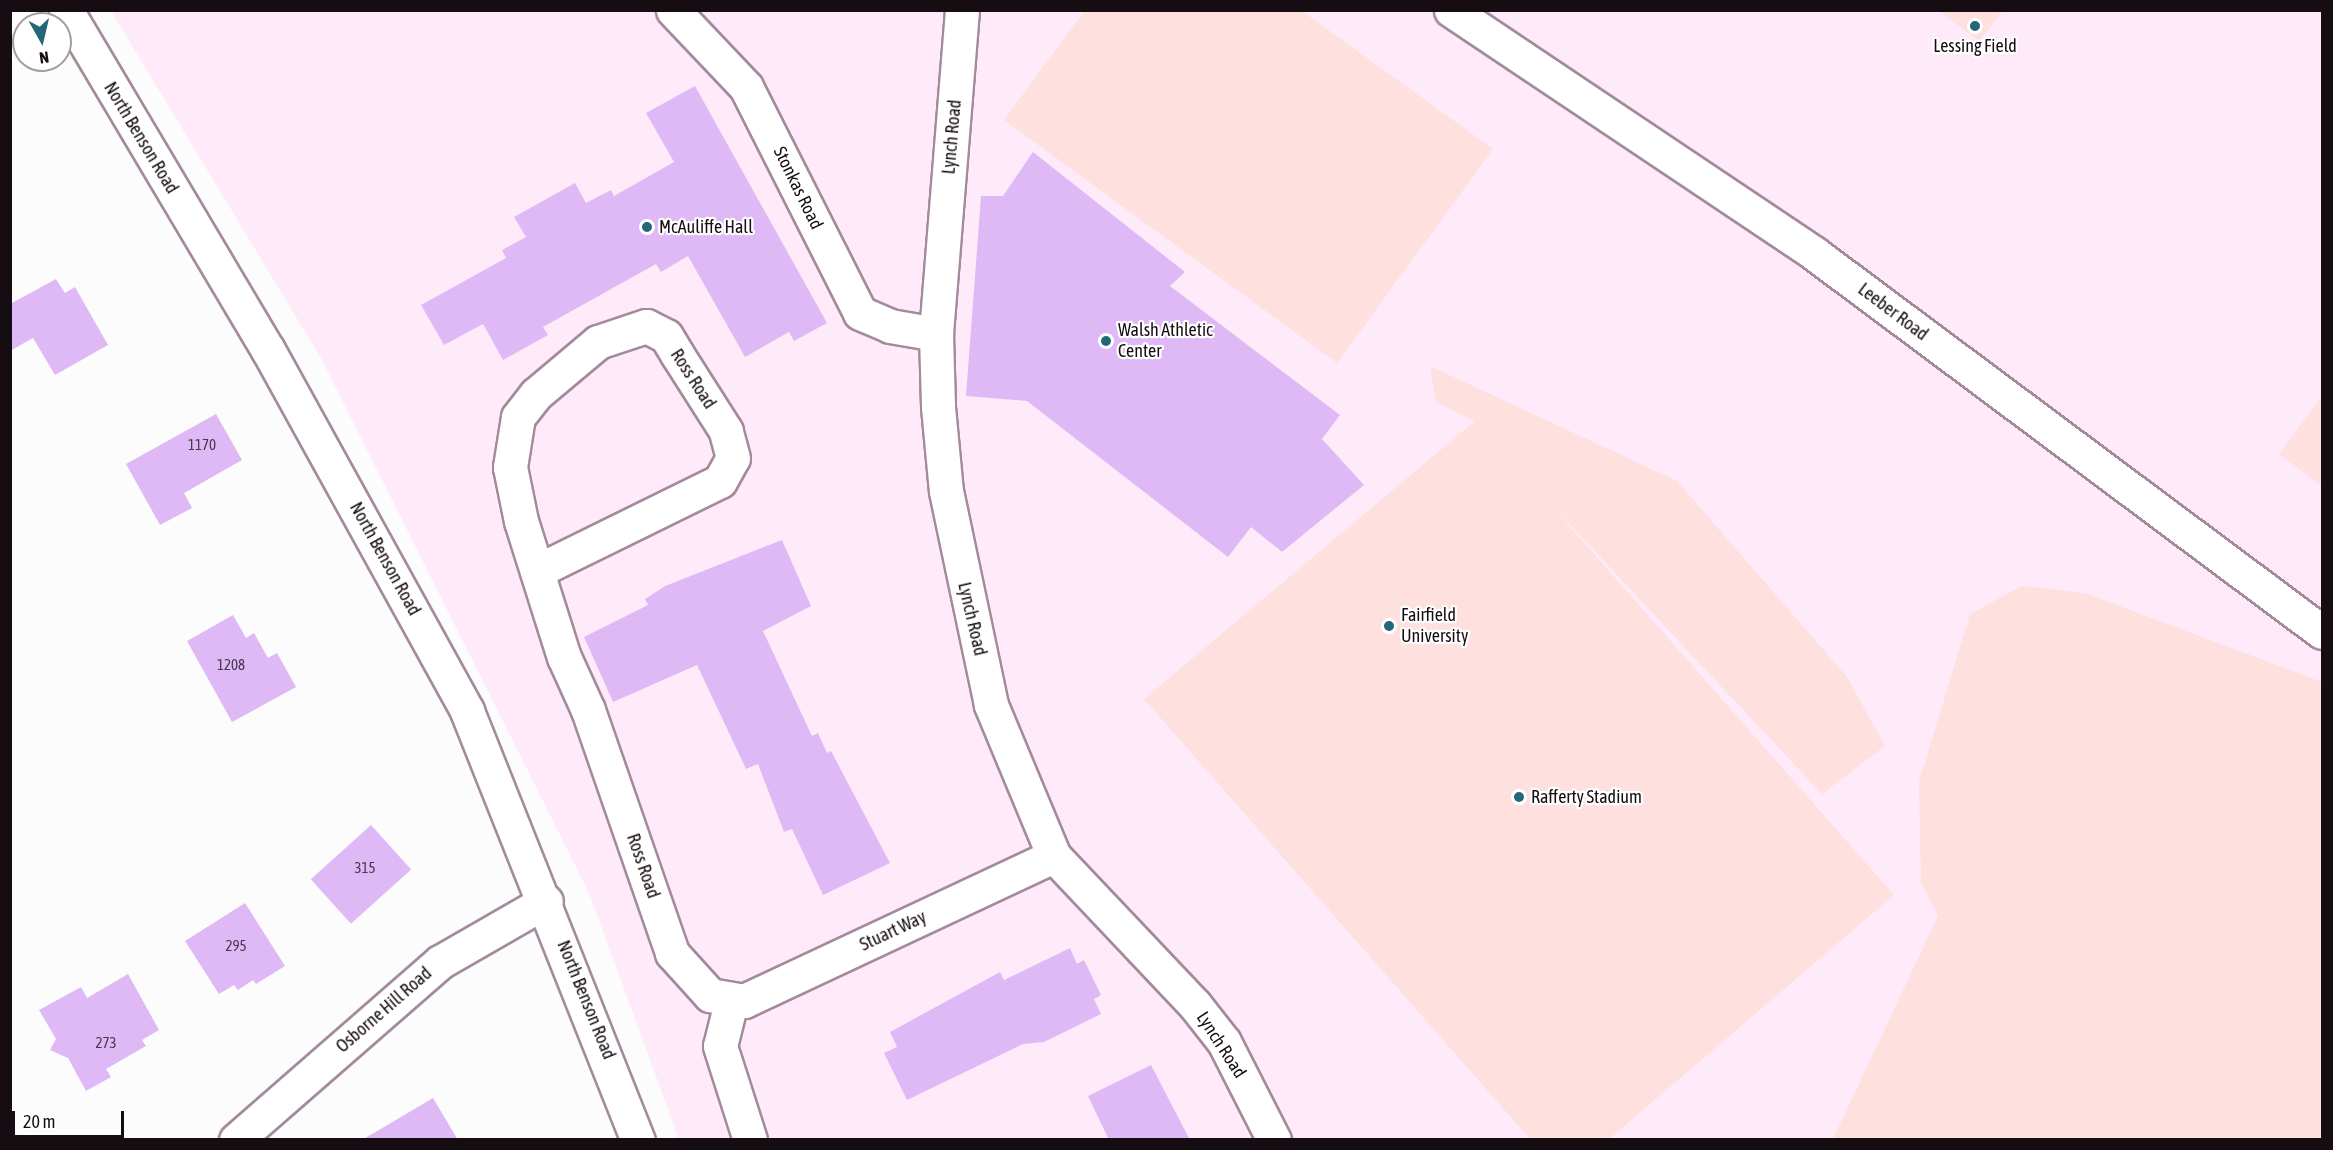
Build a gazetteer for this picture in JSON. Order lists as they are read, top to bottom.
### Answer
{
  "streets": {
    "street": [
      "Lynch Road",
      "North Benson Road",
      "Stonkas Road",
      "Leeber Road",
      "Ross Road",
      "Stuart Way",
      "Osborne Hill Road"
    ]
  },
  "crossings": [
    ["Lynch Road", "Stonkas Road"],
    ["Lynch Road", "Stuart Way"],
    ["North Benson Road", "Osborne Hill Road"],
    ["Ross Road", "Stuart Way"]
  ],
  "places": [
    "Lessing Field",
    "McAuliffe Hall",
    "Walsh Athletic Center",
    "Fairfield University",
    "Rafferty Stadium"
  ],
  "house_numbers": [
    "1170",
    "1208",
    "315",
    "295",
    "273"
  ],
  "scale_bar": "20 m",
  "north": "bottom"
}
